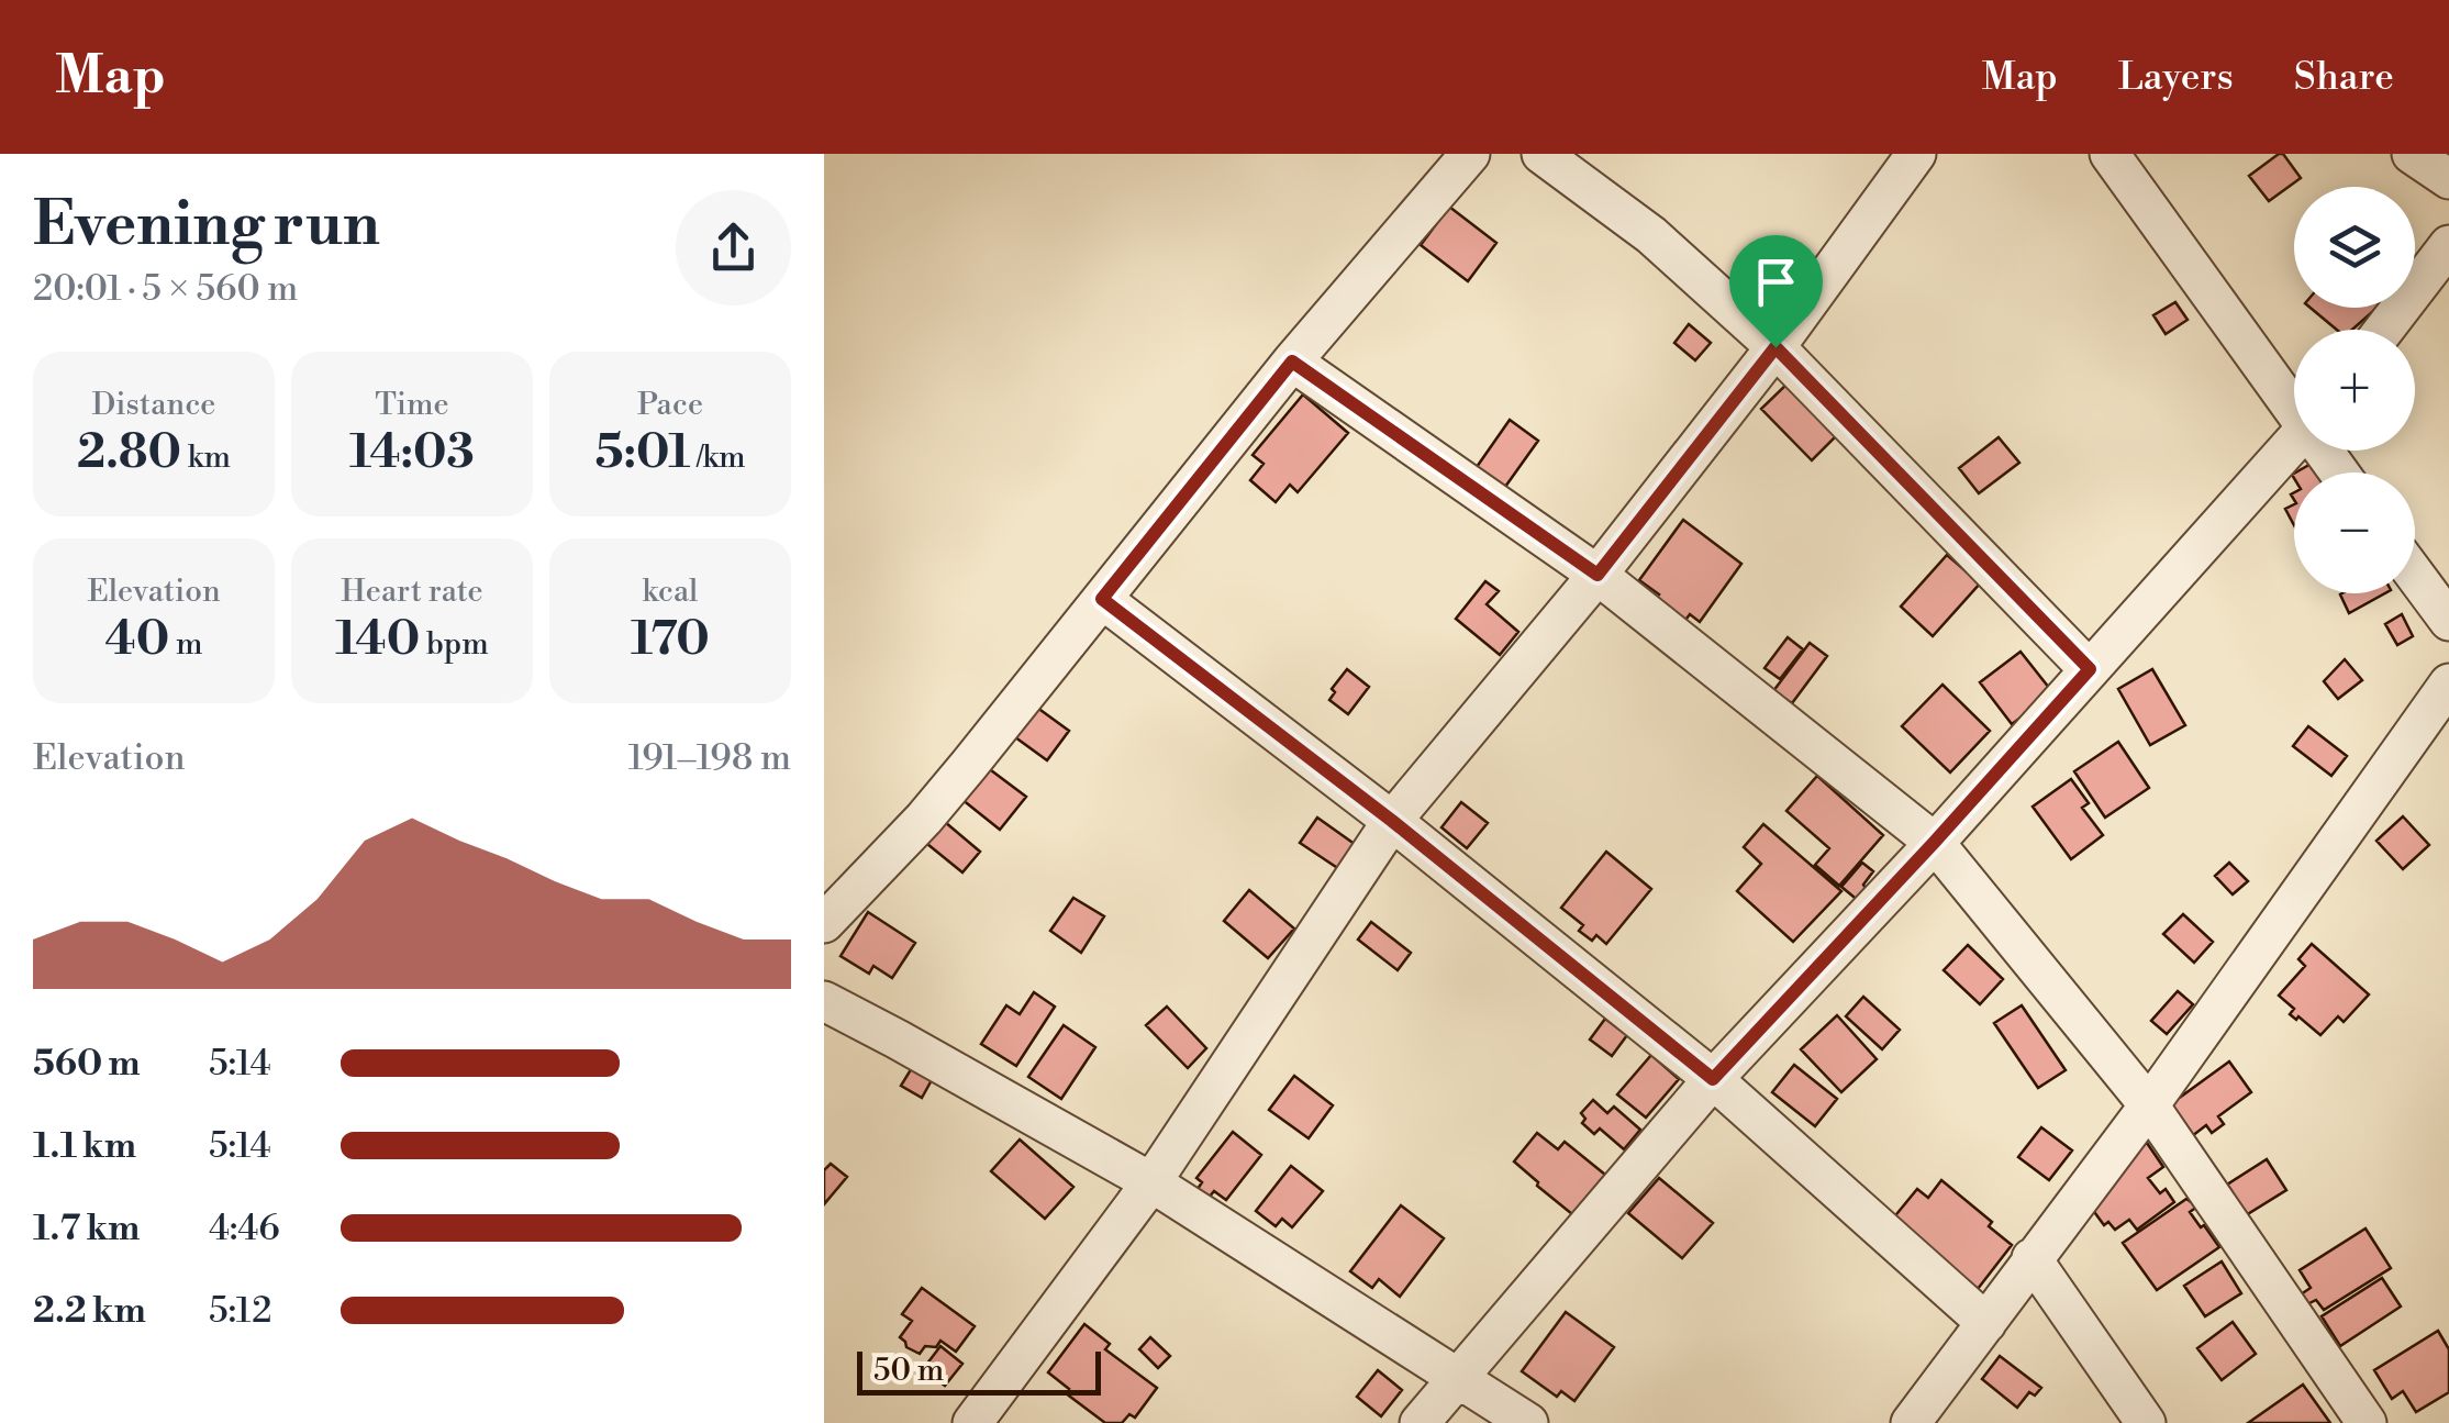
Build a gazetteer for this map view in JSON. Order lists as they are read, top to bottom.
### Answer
{
  "scale_bar": "50 m",
  "page": {
    "header": "Map",
    "nav": ["Map", "Layers", "Share"],
    "heading": ["Evening run", "20:01 · 5 × 560 m"],
    "map_buttons": ["+", "−"],
    "stats": [
      ["Distance", "2.80 km"],
      ["Time", "14:03"],
      ["Pace", "5:01 /km"],
      ["Elevation", "40 m"],
      ["Heart rate", "140 bpm"],
      ["kcal", "170"]
    ],
    "chart": ["Elevation", "191–198 m"],
    "list": [
      {
        "name": "560 m",
        "note": "5:14"
      },
      {
        "name": "1.1 km",
        "note": "5:14"
      },
      {
        "name": "1.7 km",
        "note": "4:46"
      },
      {
        "name": "2.2 km",
        "note": "5:12"
      }
    ],
    "scale": "50 m"
  }
}
